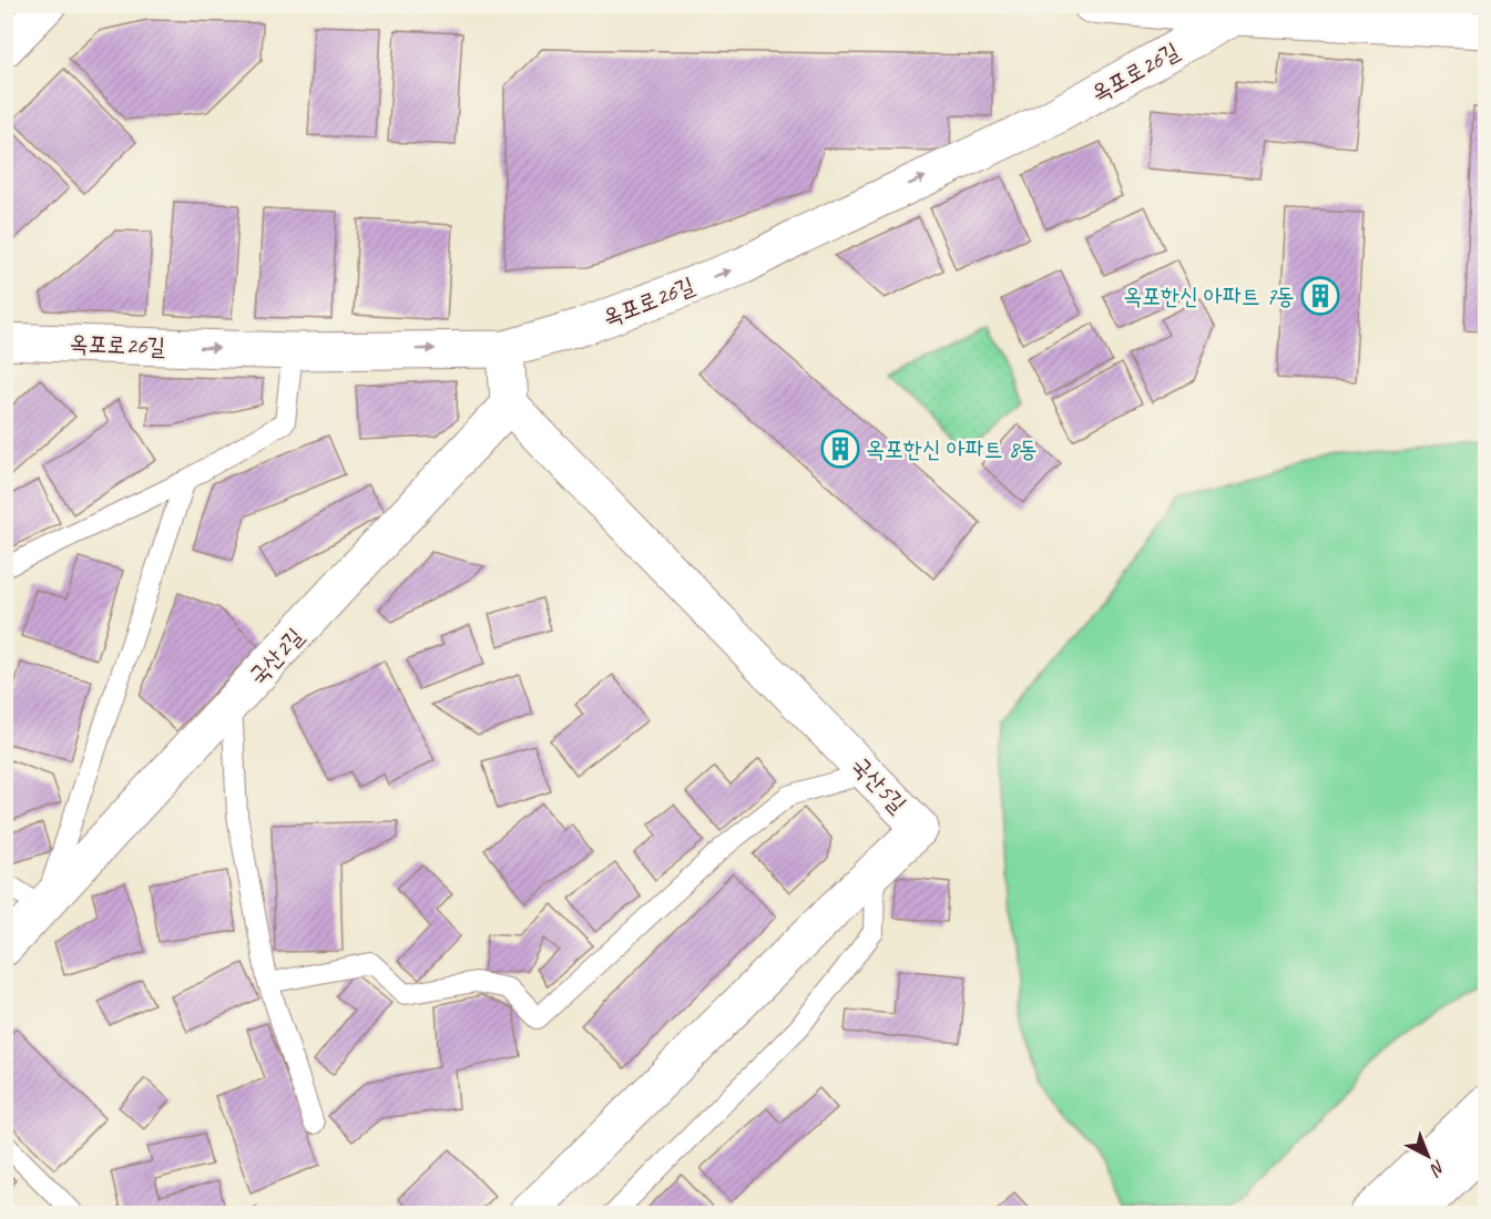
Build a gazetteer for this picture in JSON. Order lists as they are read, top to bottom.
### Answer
{
  "streets": {
    "street": ["옥포로26길", "국산2길", "국산5길"]
  },
  "crossings": [
    ["국산2길", "국산5길"]
  ],
  "one_way": ["옥포로26길"],
  "places": {
    "building": ["옥포한신 아파트 7동", "옥포한신 아파트 8동"]
  },
  "north": "bottom right"
}
